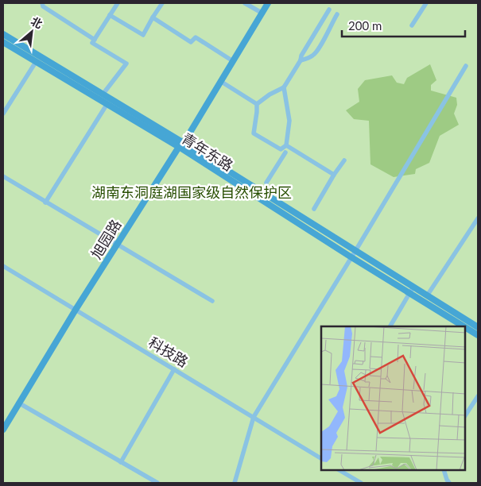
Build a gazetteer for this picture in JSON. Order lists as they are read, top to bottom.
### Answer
{
  "streets": {
    "main road": ["青年东路", "旭园路"],
    "street": ["科技路"]
  },
  "crossings": [
    ["青年东路", "旭园路"],
    ["旭园路", "科技路"]
  ],
  "parks": ["湖南东洞庭湖国家级自然保护区"],
  "scale_bar": "200 m",
  "north": "top right"
}
